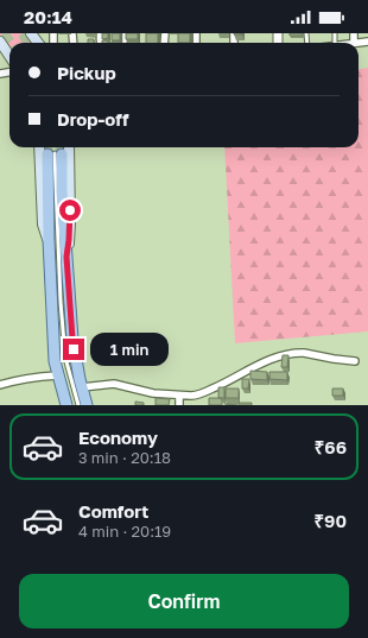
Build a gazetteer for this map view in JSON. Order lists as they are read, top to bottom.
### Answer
{
  "page": {
    "status": "20:14",
    "banner": ["Pickup", "Drop-off"],
    "bubble": "1 min",
    "list": [
      {
        "name": "Economy",
        "note": "3 min · 20:18",
        "value": "₹66"
      },
      {
        "name": "Comfort",
        "note": "4 min · 20:19",
        "value": "₹90"
      }
    ],
    "buttons": "Confirm"
  }
}
